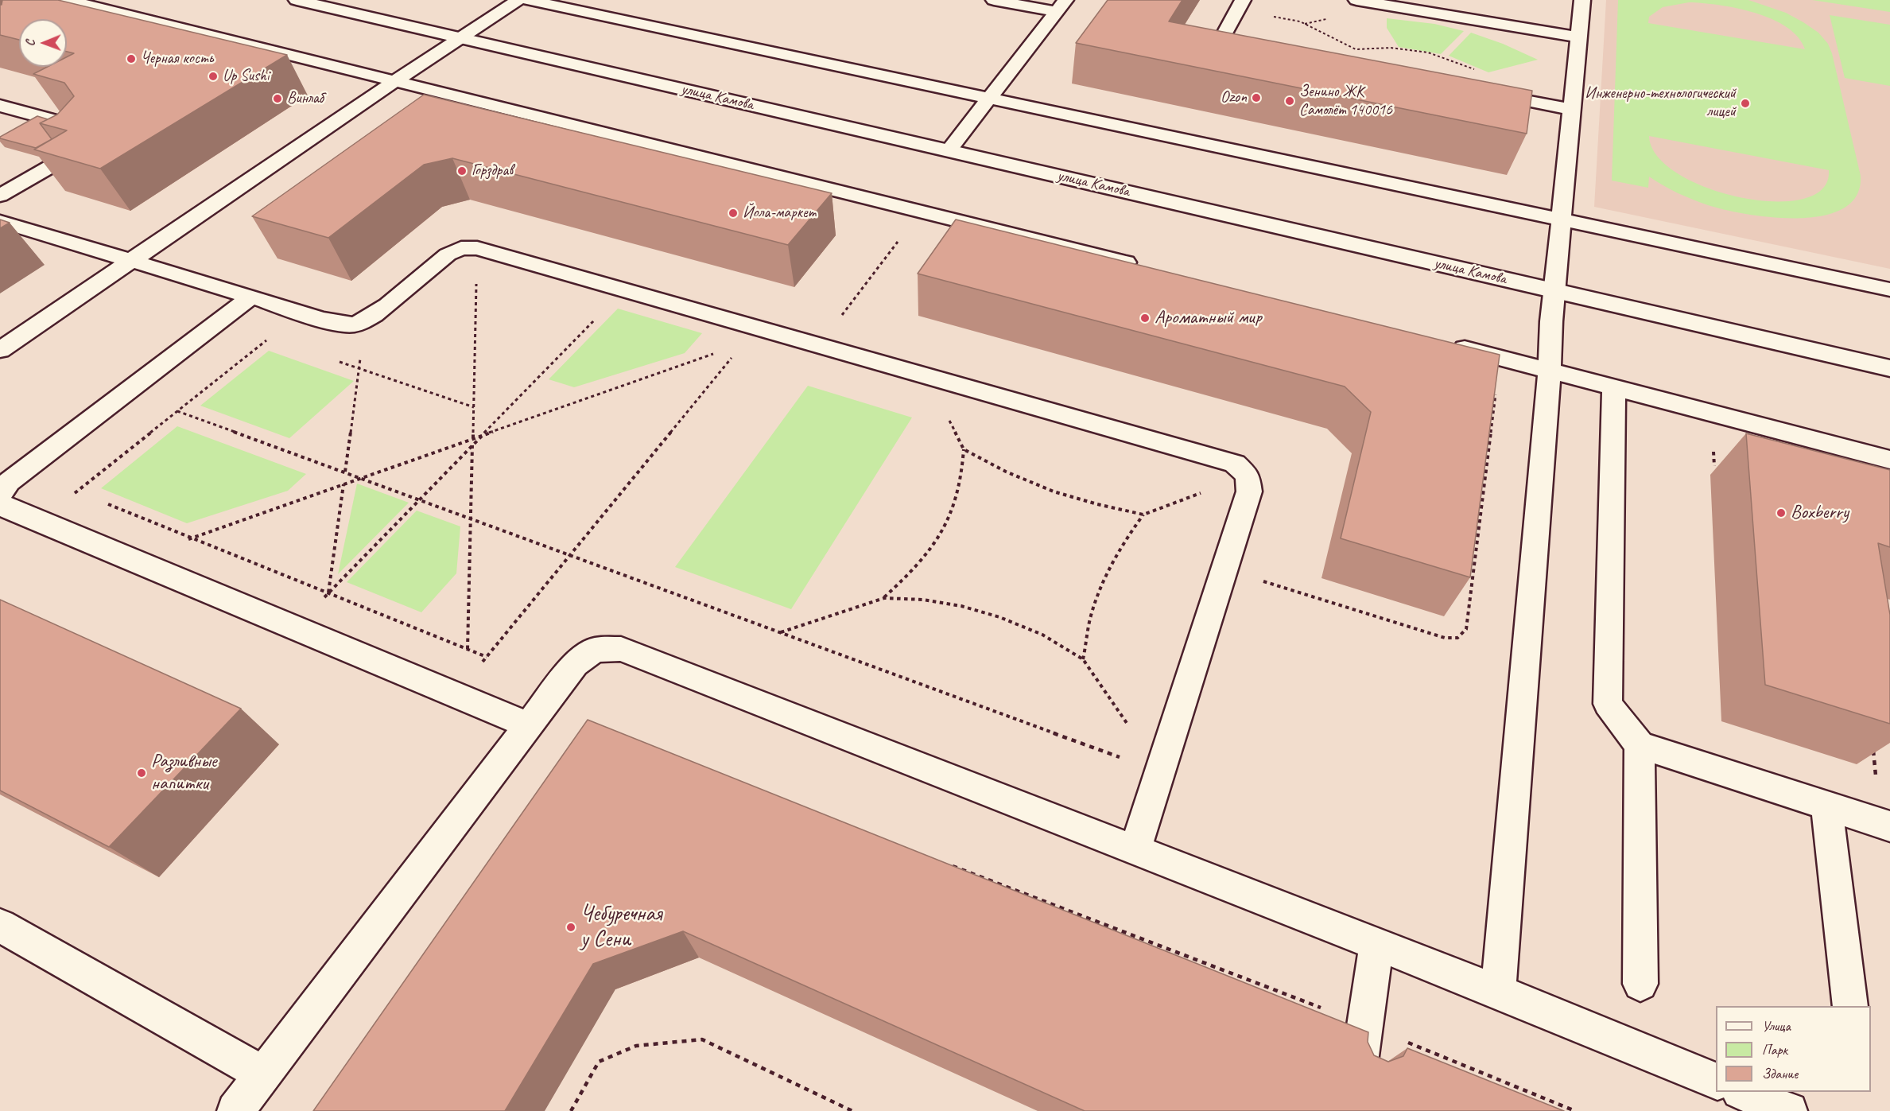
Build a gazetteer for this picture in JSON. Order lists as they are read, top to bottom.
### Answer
{
  "streets": {
    "street": ["улица Камова"]
  },
  "places": [
    "Черная кость",
    "Up Sushi",
    "Ozon",
    "Винлаб",
    "Зенино ЖК Самолёт 140016",
    "Инженерно-технологический лицей",
    "Горздрав",
    "Йола-маркет",
    "Ароматный мир",
    "Boxberry",
    "Разливные напитки",
    "Чебуречная у Сени"
  ],
  "legend": ["Улица", "Парк", "Здание"],
  "north": "left"
}
